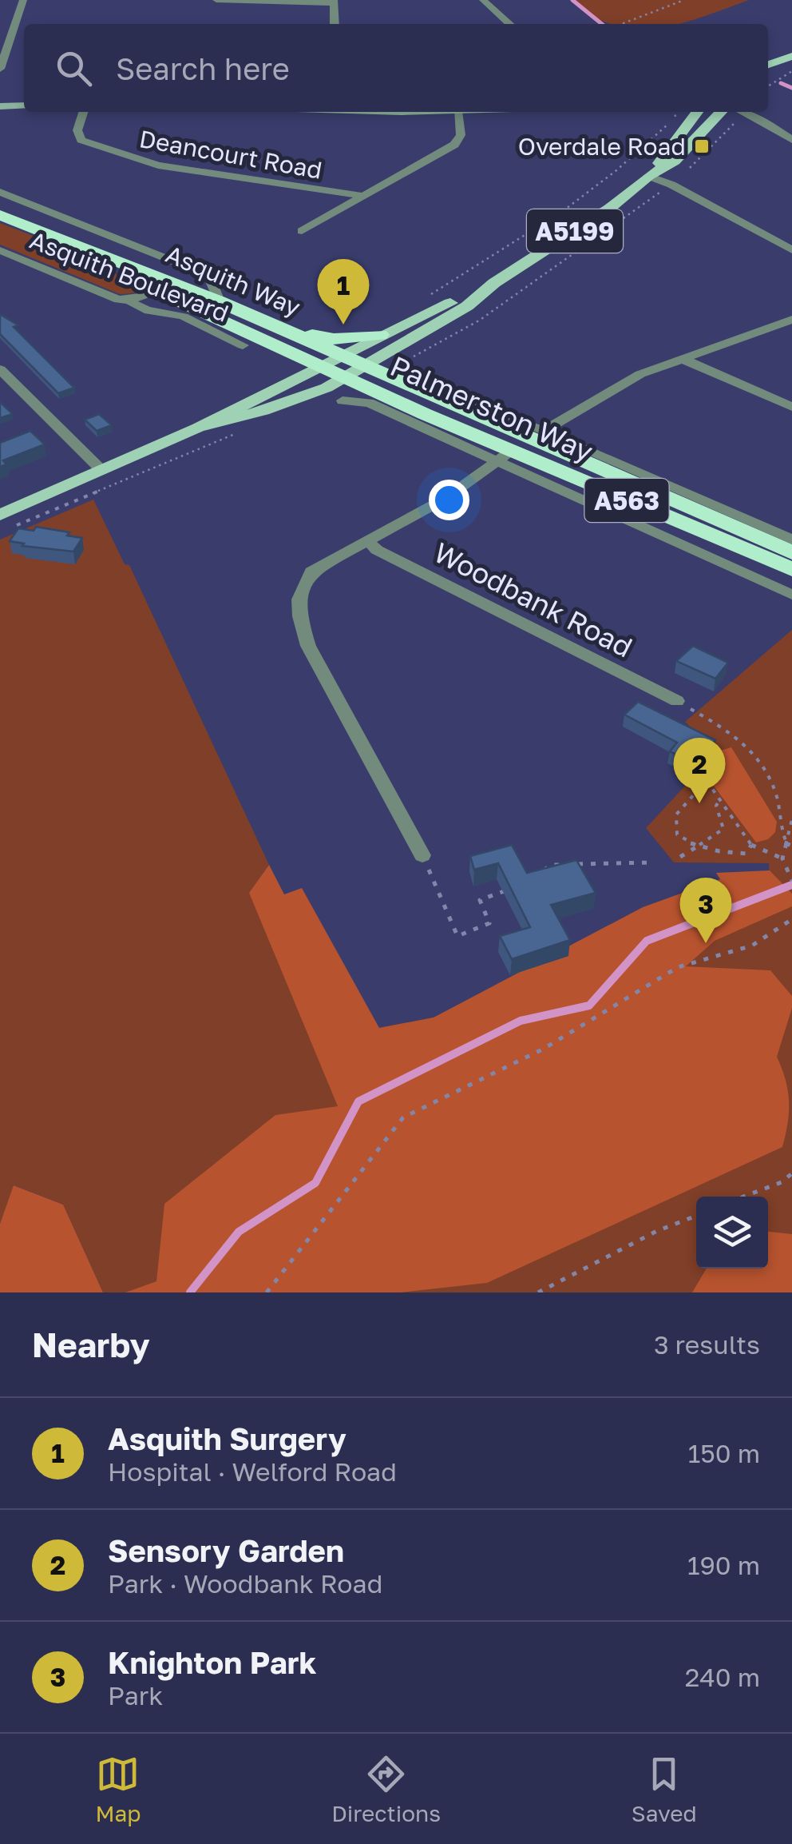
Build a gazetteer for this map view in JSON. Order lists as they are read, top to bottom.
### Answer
{
  "streets": {
    "highway": ["Asquith Way", "Palmerston Way", "A563"],
    "main road": ["A5199"],
    "street": ["Deancourt Road", "Asquith Boulevard", "Woodbank Road"]
  },
  "crossings": [
    ["A5199", "Asquith Way"],
    ["A5199", "Palmerston Way"],
    ["A5199", "A563"],
    ["Asquith Boulevard", "Asquith Way"],
    ["Asquith Way", "Palmerston Way"],
    ["Asquith Way", "A563"]
  ],
  "places": {
    "transit": ["Overdale Road"]
  },
  "page": {
    "search": "Search here",
    "pins": ["1", "2", "3"],
    "heading": ["Nearby", "3 results"],
    "list": [
      {
        "mark": "1",
        "name": "Asquith Surgery",
        "note": "Hospital · Welford Road",
        "value": "150 m"
      },
      {
        "mark": "2",
        "name": "Sensory Garden",
        "note": "Park · Woodbank Road",
        "value": "190 m"
      },
      {
        "mark": "3",
        "name": "Knighton Park",
        "note": "Park",
        "value": "240 m"
      }
    ],
    "nav": ["Map", "Directions", "Saved"]
  }
}
